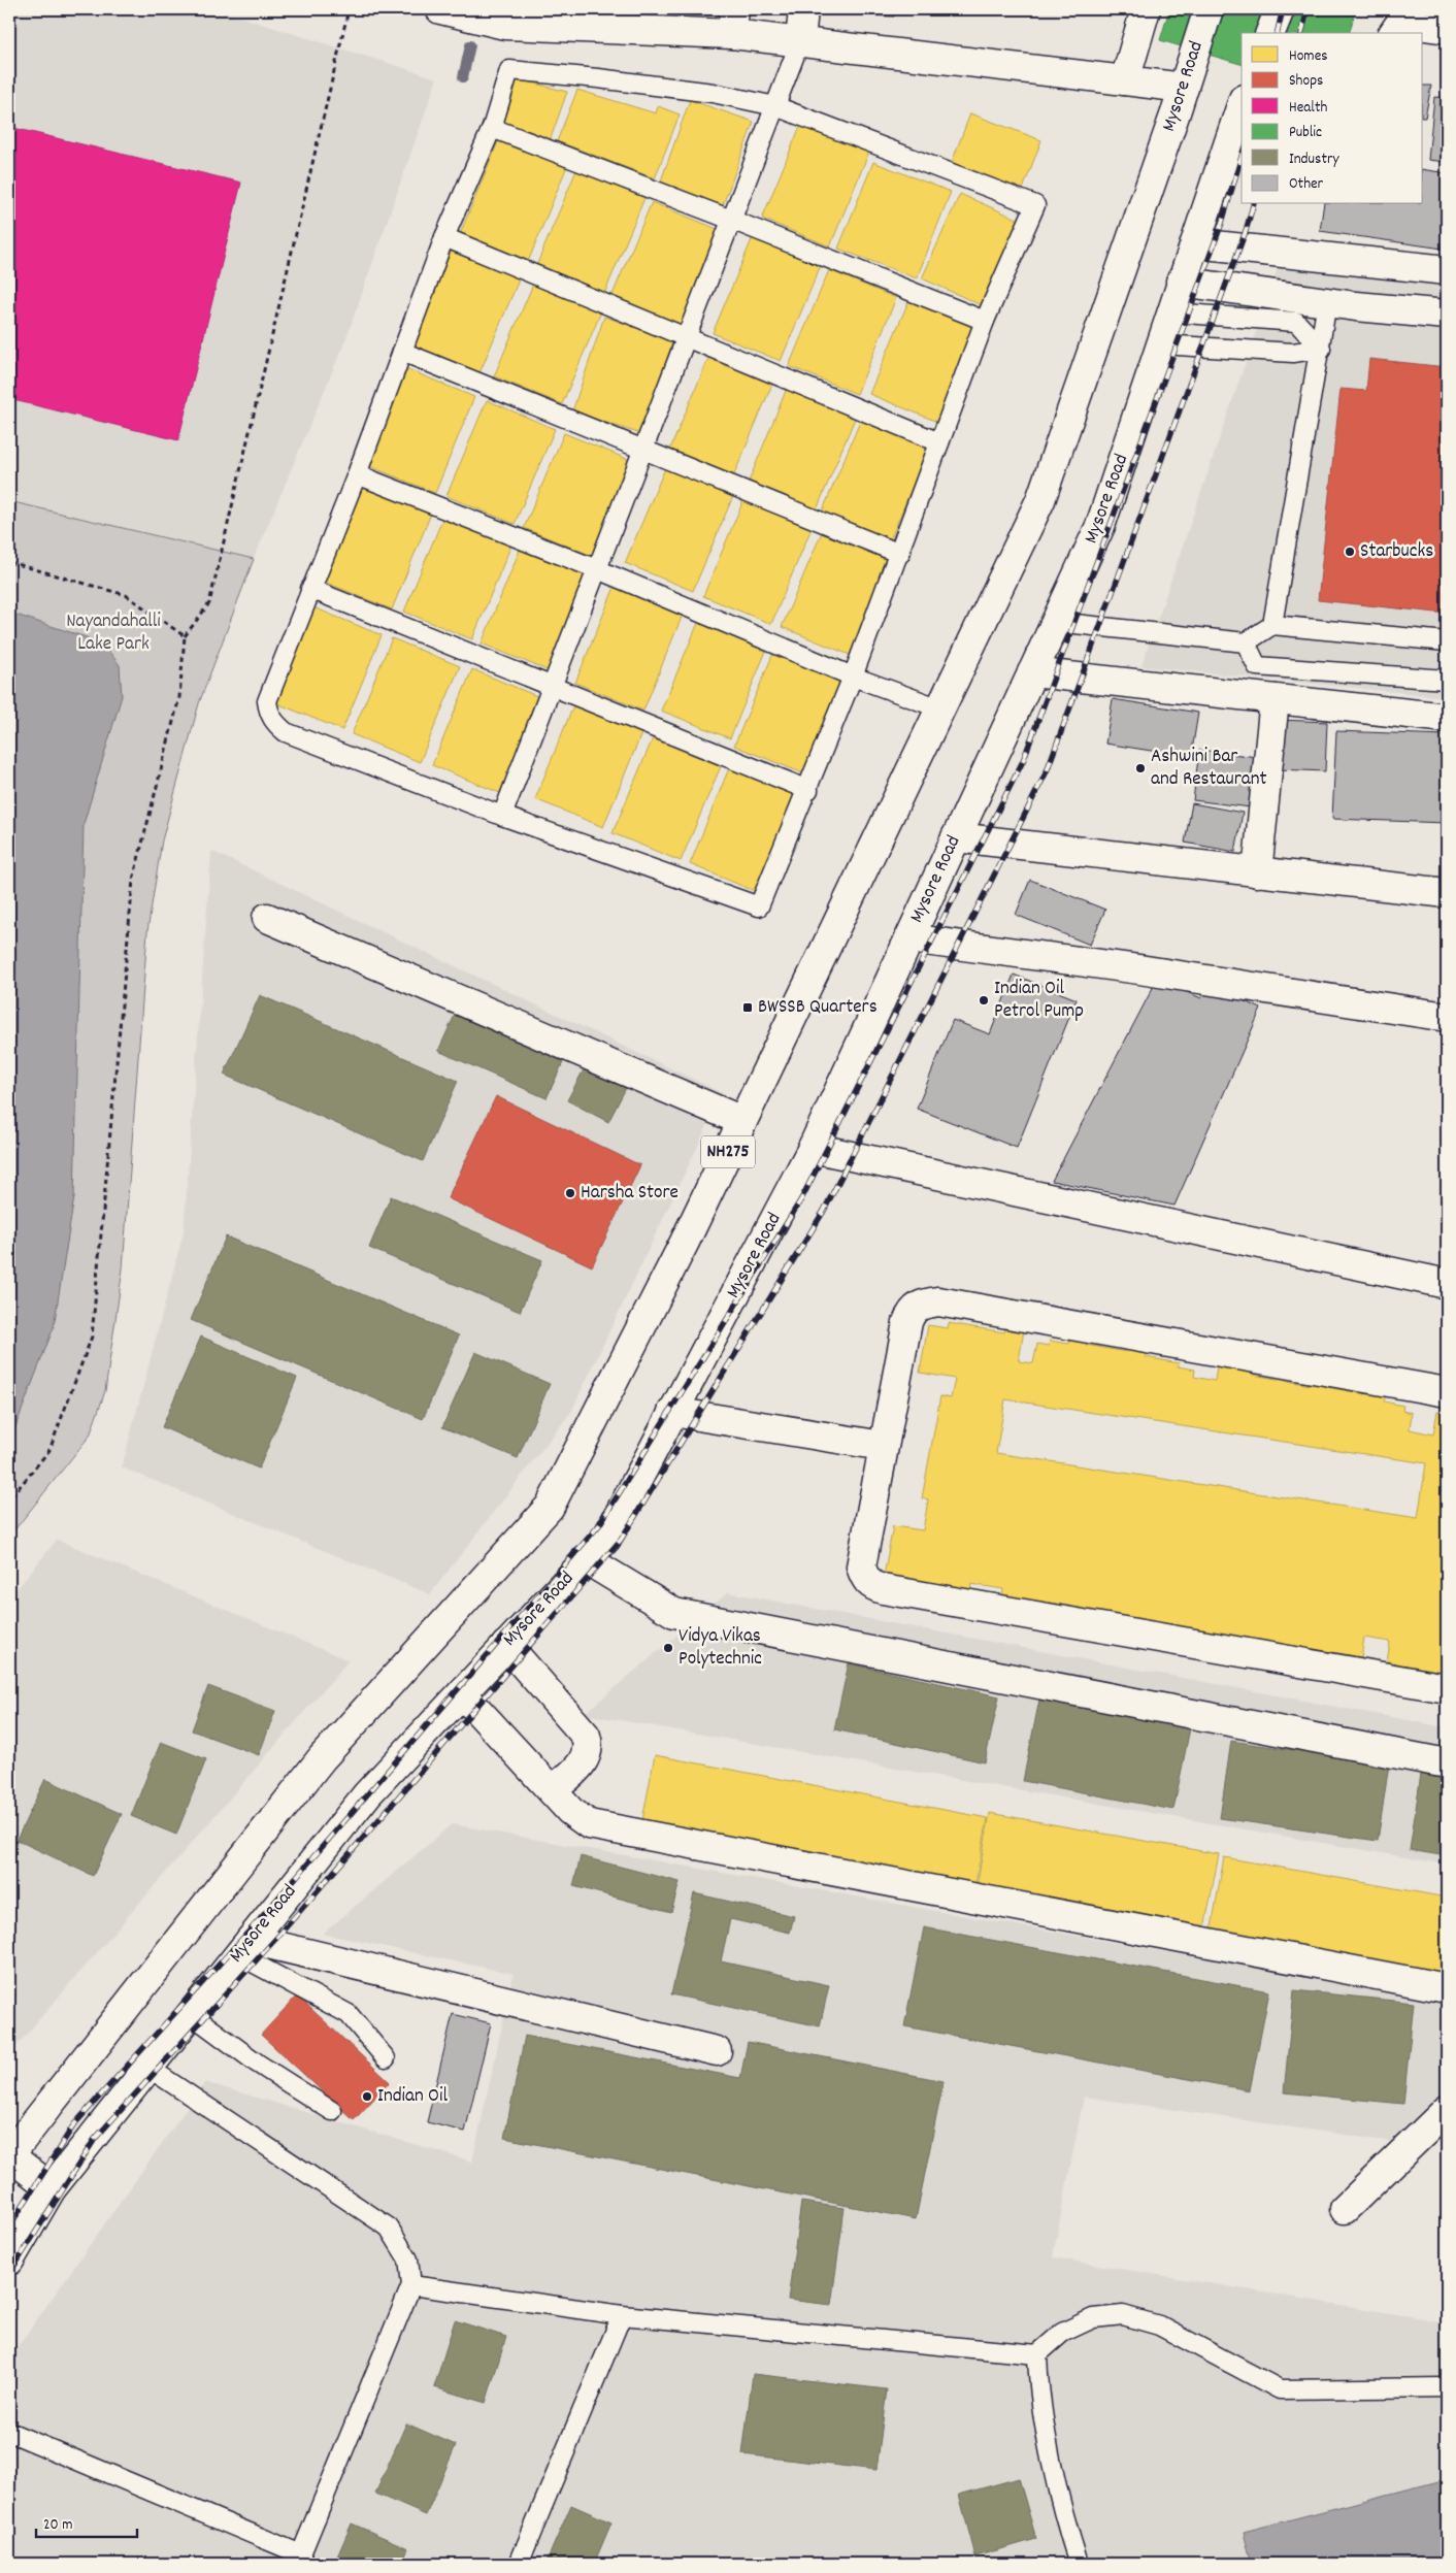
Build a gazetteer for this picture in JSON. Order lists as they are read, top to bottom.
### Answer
{
  "streets": {
    "main road": ["Mysore Road", "NH275"]
  },
  "parks": ["Nayandahalli Lake Park"],
  "places": {
    "other": [
      "Starbucks",
      "Ashwini Bar and Restaurant",
      "Indian Oil Petrol Pump",
      "Harsha Store",
      "Vidya Vikas Polytechnic",
      "Indian Oil"
    ],
    "transit": ["BWSSB Quarters"]
  },
  "legend": [
    "Homes",
    "Shops",
    "Health",
    "Public",
    "Industry",
    "Other"
  ],
  "scale_bar": "20 m"
}
